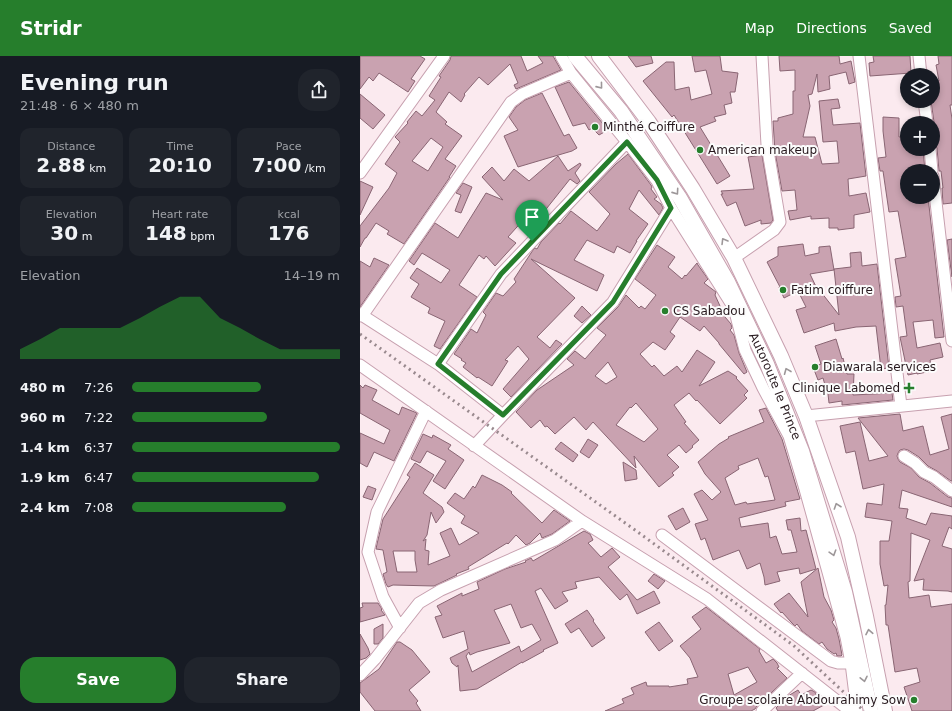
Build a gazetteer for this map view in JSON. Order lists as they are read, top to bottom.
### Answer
{
  "streets": {
    "main road": ["Autoroute le Prince"]
  },
  "places": {
    "other": [
      "Minthé Coiffure",
      "American makeup",
      "Fatim coiffure",
      "CS Sabadou",
      "Diawarala services",
      "Groupe scolaire Abdourahimy Sow"
    ],
    "health": ["Clinique Labomed"]
  },
  "page": {
    "header": "Stridr",
    "nav": ["Map", "Directions", "Saved"],
    "heading": ["Evening run", "21:48 · 6 × 480 m"],
    "map_buttons": ["+", "−"],
    "stats": [
      ["Distance", "2.88 km"],
      ["Time", "20:10"],
      ["Pace", "7:00 /km"],
      ["Elevation", "30 m"],
      ["Heart rate", "148 bpm"],
      ["kcal", "176"]
    ],
    "chart": ["Elevation", "14–19 m"],
    "list": [
      {
        "name": "480 m",
        "note": "7:26"
      },
      {
        "name": "960 m",
        "note": "7:22"
      },
      {
        "name": "1.4 km",
        "note": "6:37"
      },
      {
        "name": "1.9 km",
        "note": "6:47"
      },
      {
        "name": "2.4 km",
        "note": "7:08"
      }
    ],
    "buttons": ["Save", "Share"]
  }
}
